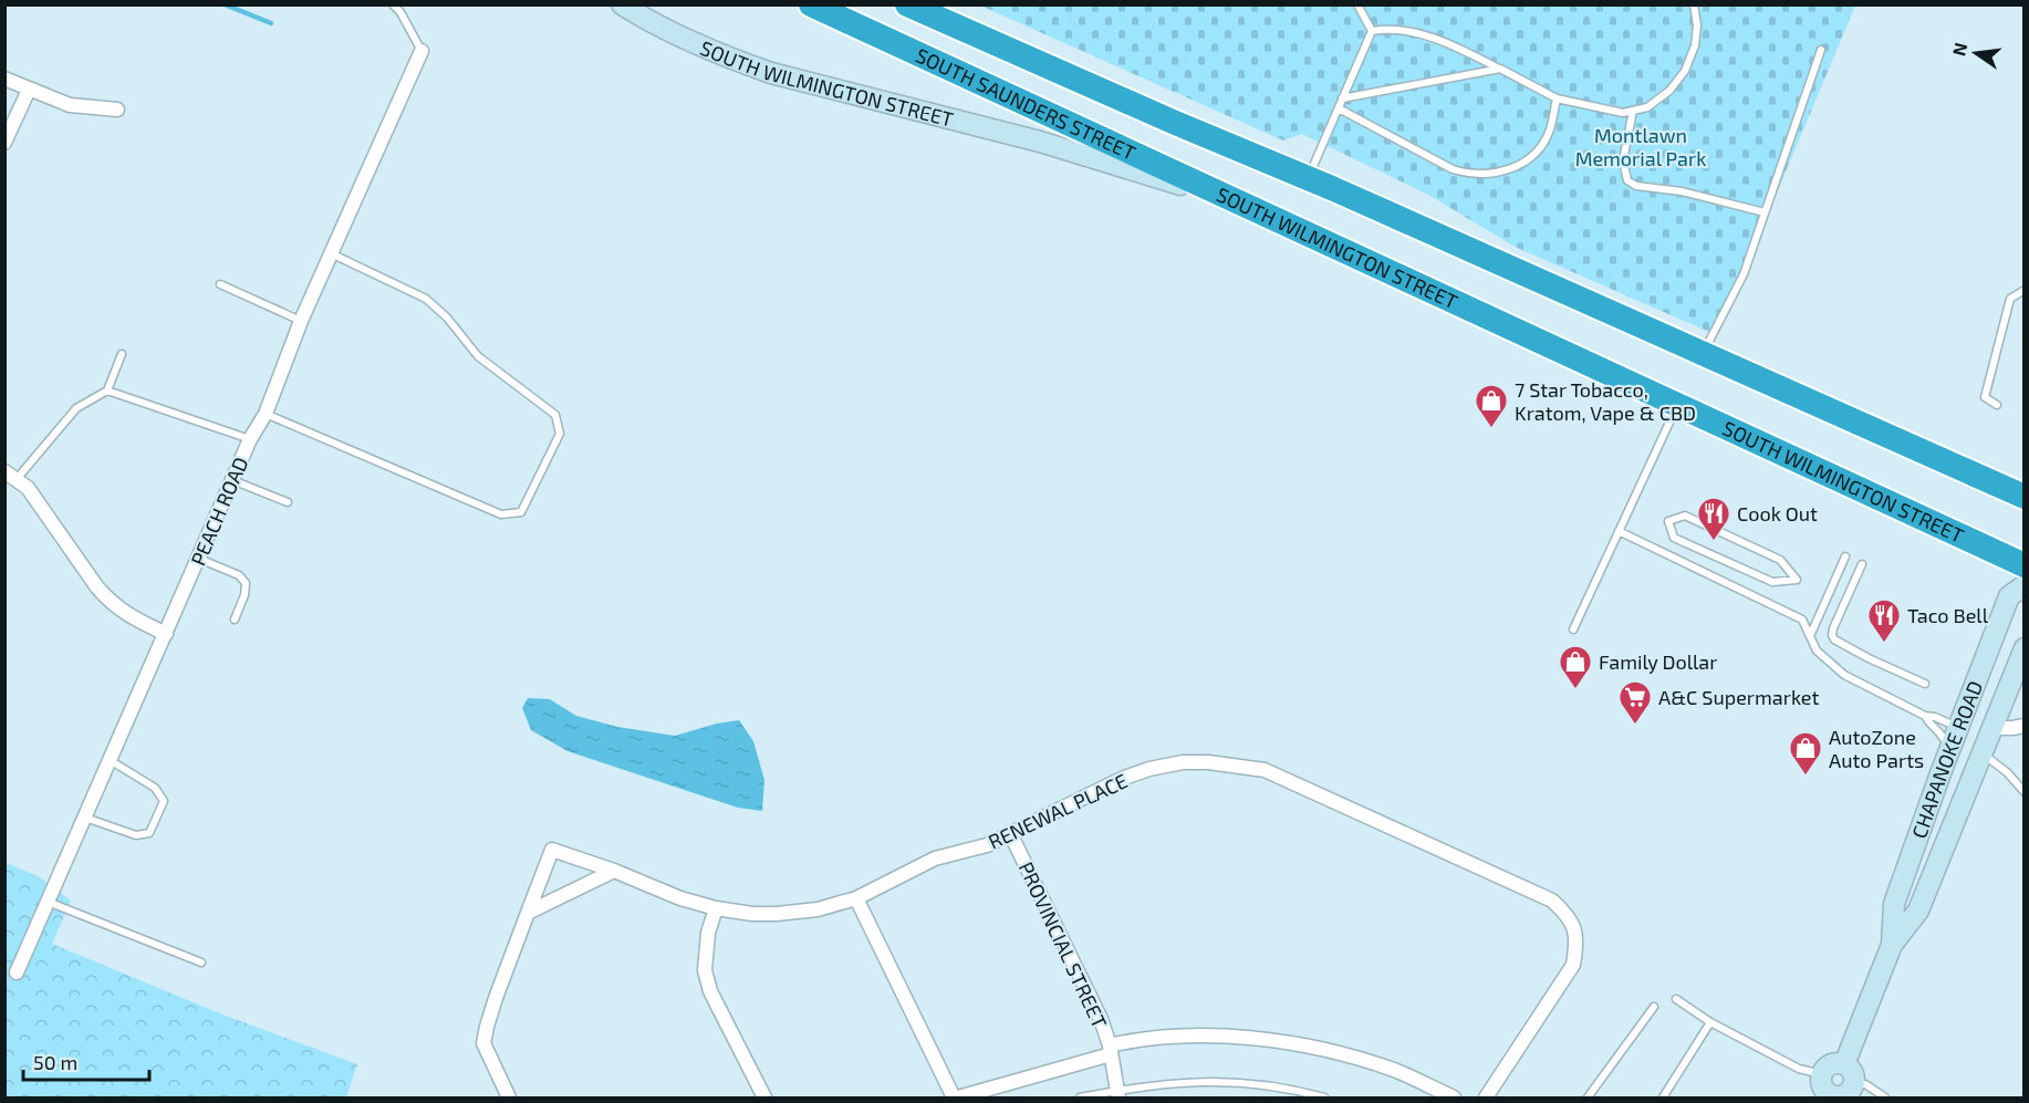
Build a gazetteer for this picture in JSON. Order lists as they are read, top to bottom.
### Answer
{
  "streets": {
    "highway": ["SOUTH WILMINGTON STREET", "SOUTH SAUNDERS STREET"],
    "street": [
      "PEACH ROAD",
      "CHAPANOKE ROAD",
      "RENEWAL PLACE",
      "PROVINCIAL STREET"
    ]
  },
  "crossings": [
    ["SOUTH WILMINGTON STREET", "SOUTH SAUNDERS STREET"],
    ["RENEWAL PLACE", "PROVINCIAL STREET"]
  ],
  "parks": ["Montlawn Memorial Park"],
  "places": {
    "shop": ["7 Star Tobacco, Kratom, Vape & CBD", "Family Dollar", "AutoZone Auto Parts"],
    "restaurant": ["Cook Out", "Taco Bell"],
    "supermarket": ["A&C Supermarket"]
  },
  "scale_bar": "50 m",
  "north": "left"
}
